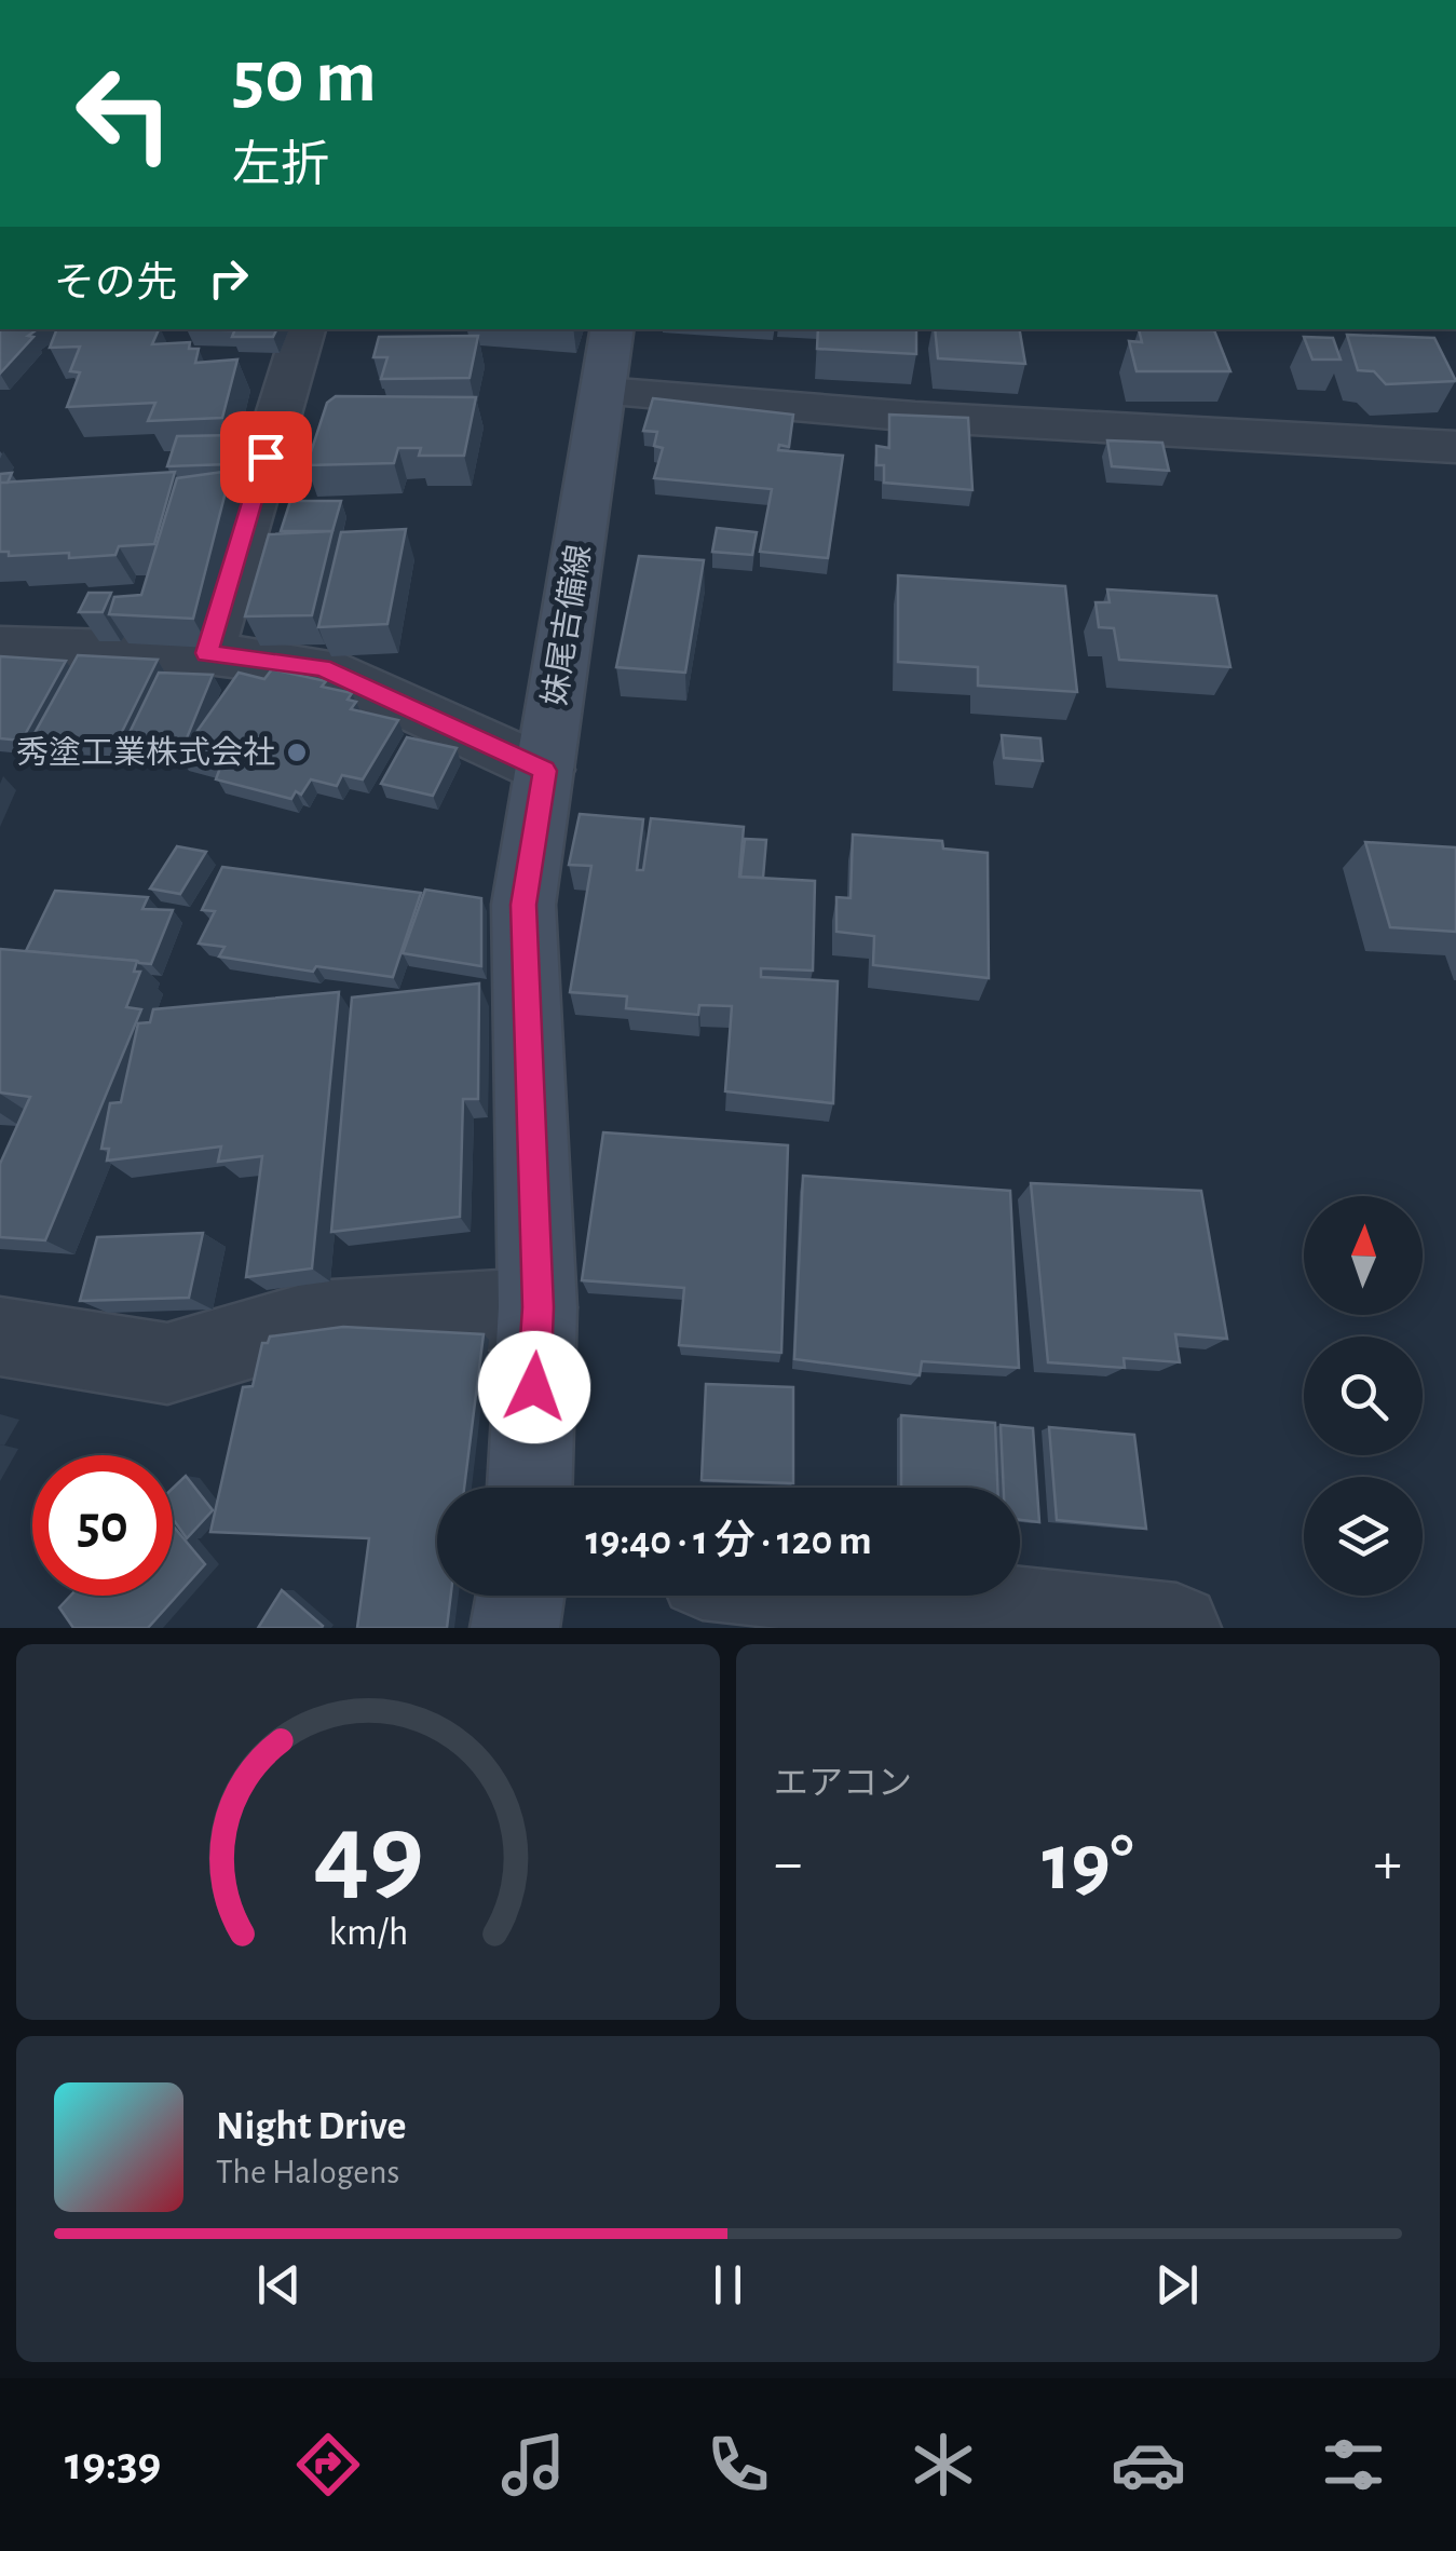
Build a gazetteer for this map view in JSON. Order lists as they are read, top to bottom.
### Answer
{
  "streets": {
    "main road": ["妹尾吉備線"]
  },
  "places": ["秀塗工業株式会社"],
  "north": "top",
  "page": {
    "turn": ["50 m", "左折"],
    "then": "その先",
    "limit": "50",
    "trip": "19:40 · 1 分 · 120 m",
    "tile": "エアコン",
    "heat": ["−", "19°", "+"],
    "song": ["Night Drive", "The Halogens"],
    "tabs": "19:39",
    "gauge": ["49", "km/h"]
  }
}
